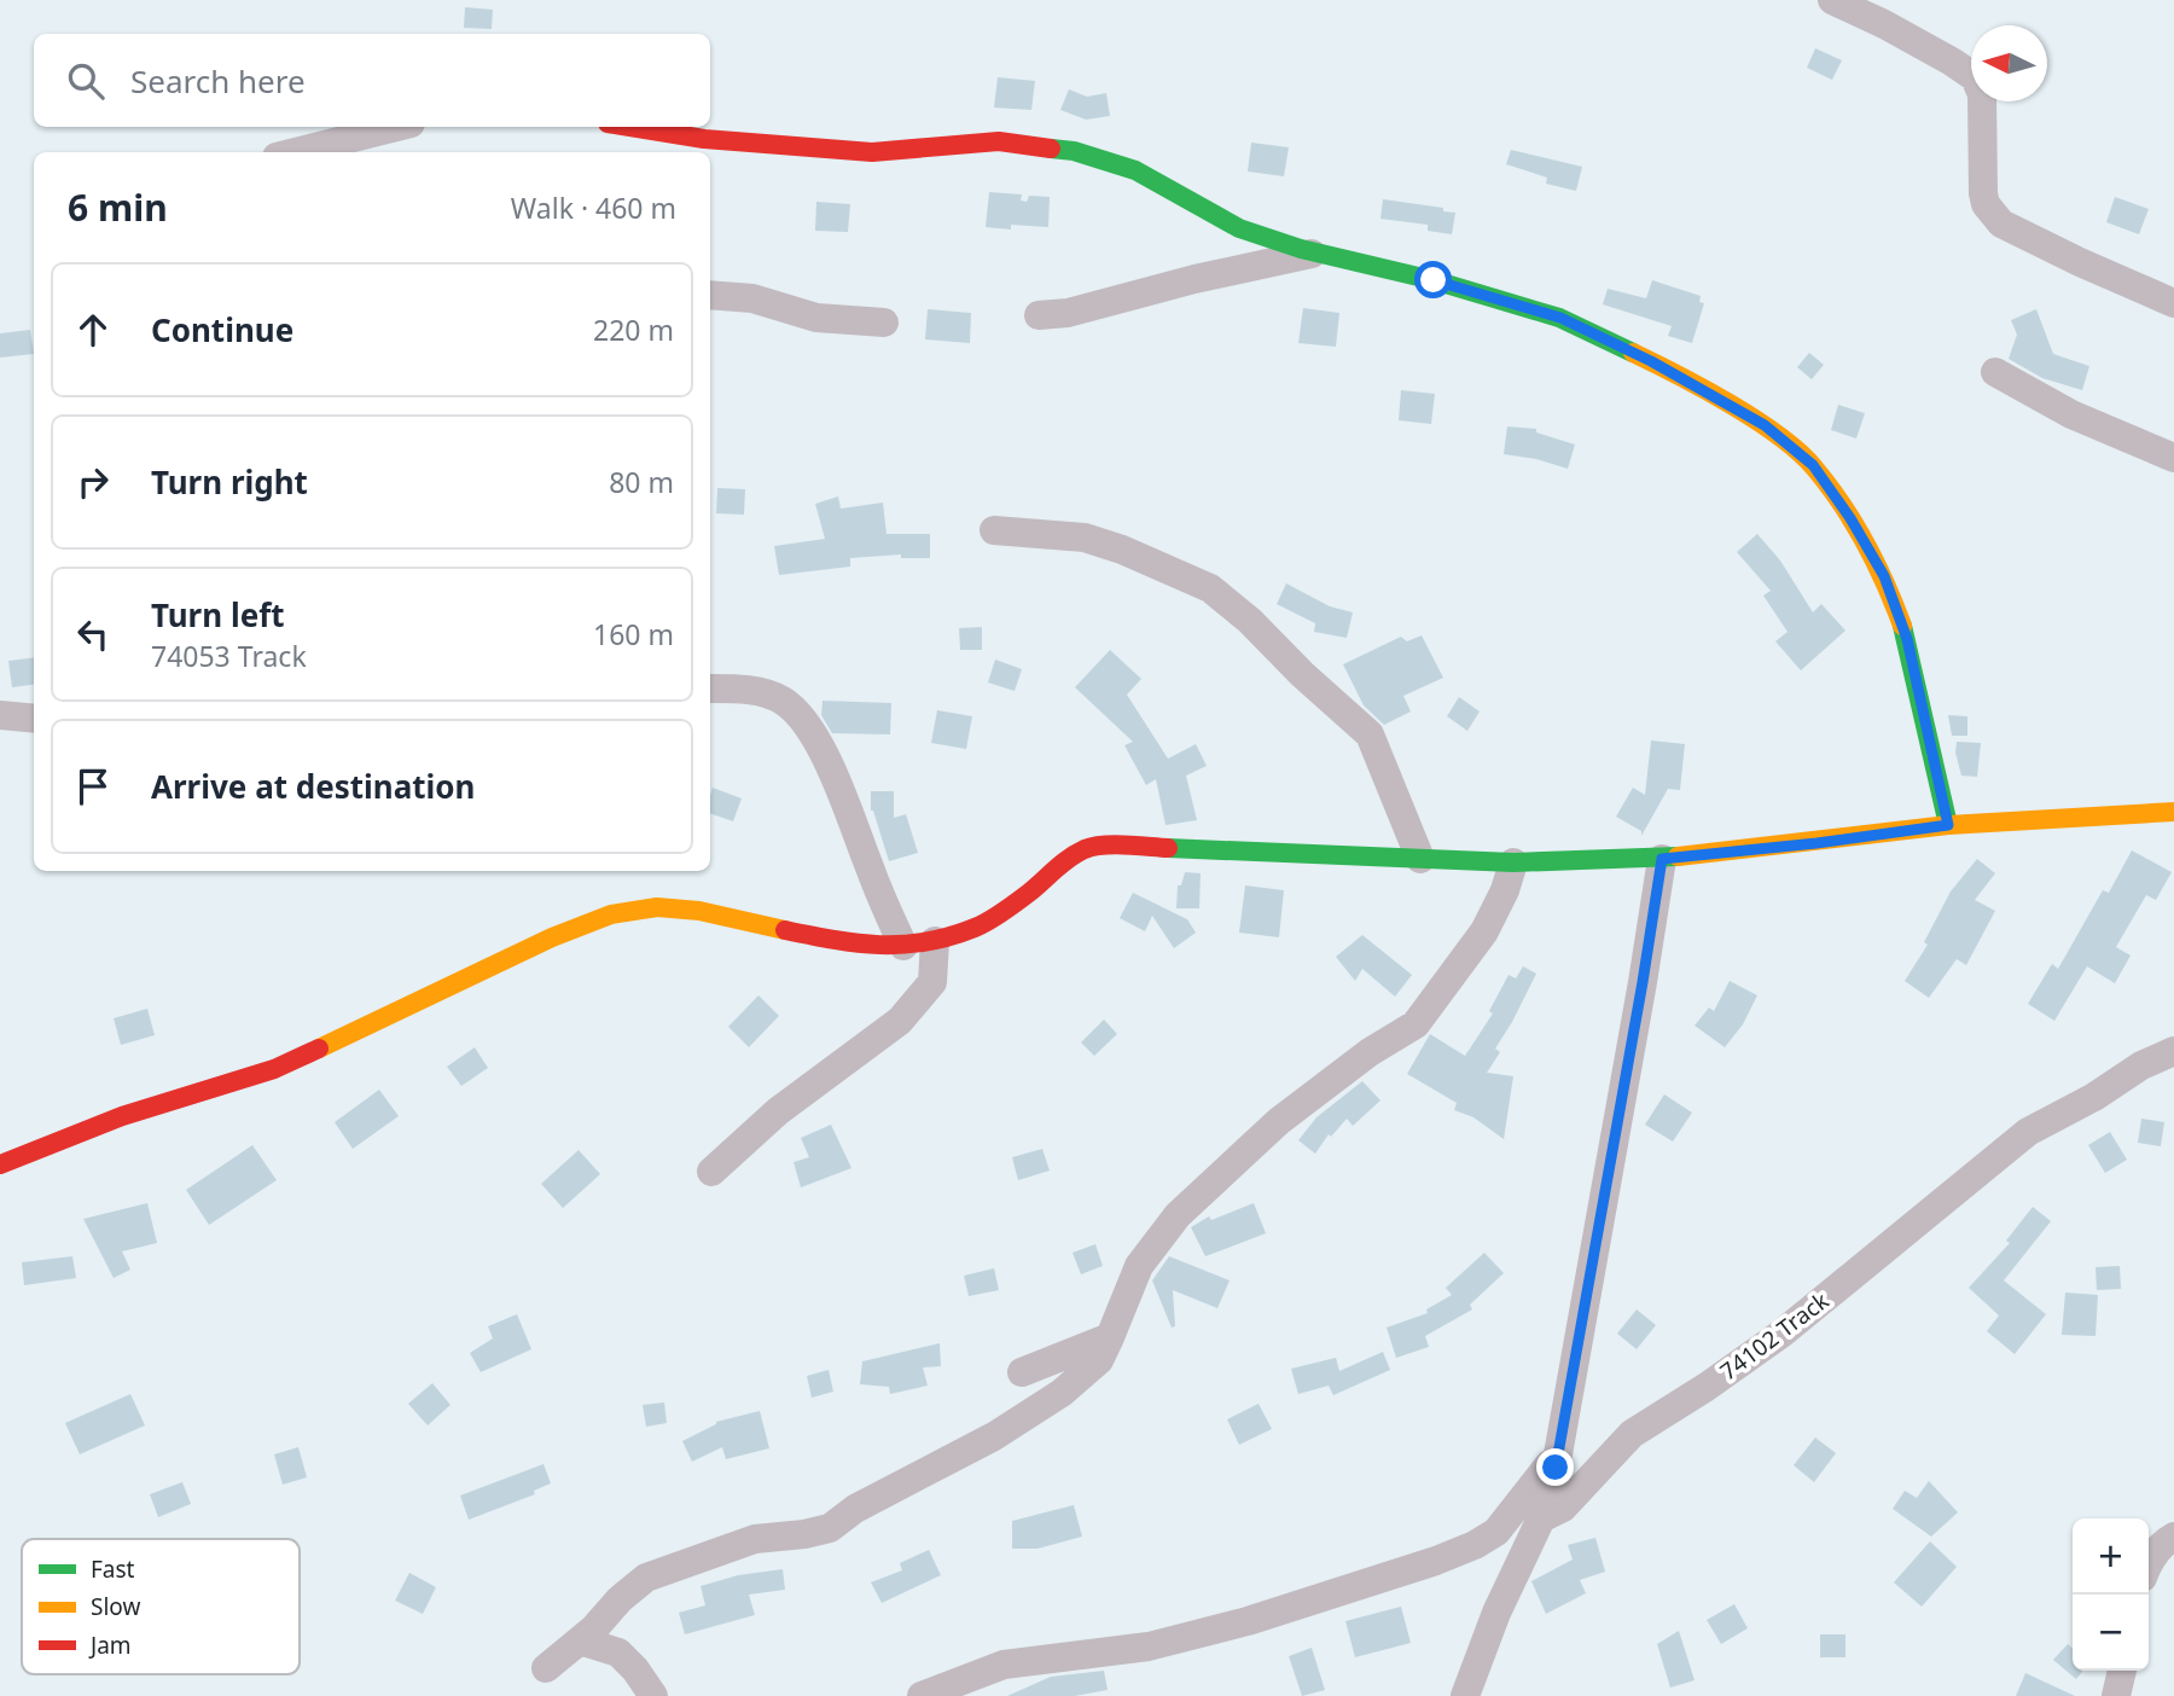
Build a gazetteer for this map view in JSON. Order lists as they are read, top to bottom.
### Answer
{
  "streets": {
    "street": ["74102 Track"]
  },
  "legend": ["Fast", "Slow", "Jam"],
  "north": "left",
  "page": {
    "search": "Search here",
    "heading": ["6 min", "Walk · 460 m"],
    "list": [
      ["Continue", "220 m"],
      ["Turn right", "80 m"],
      ["Turn left", "74053 Track", "160 m"],
      "Arrive at destination"
    ],
    "map_buttons": ["+", "−"]
  }
}
